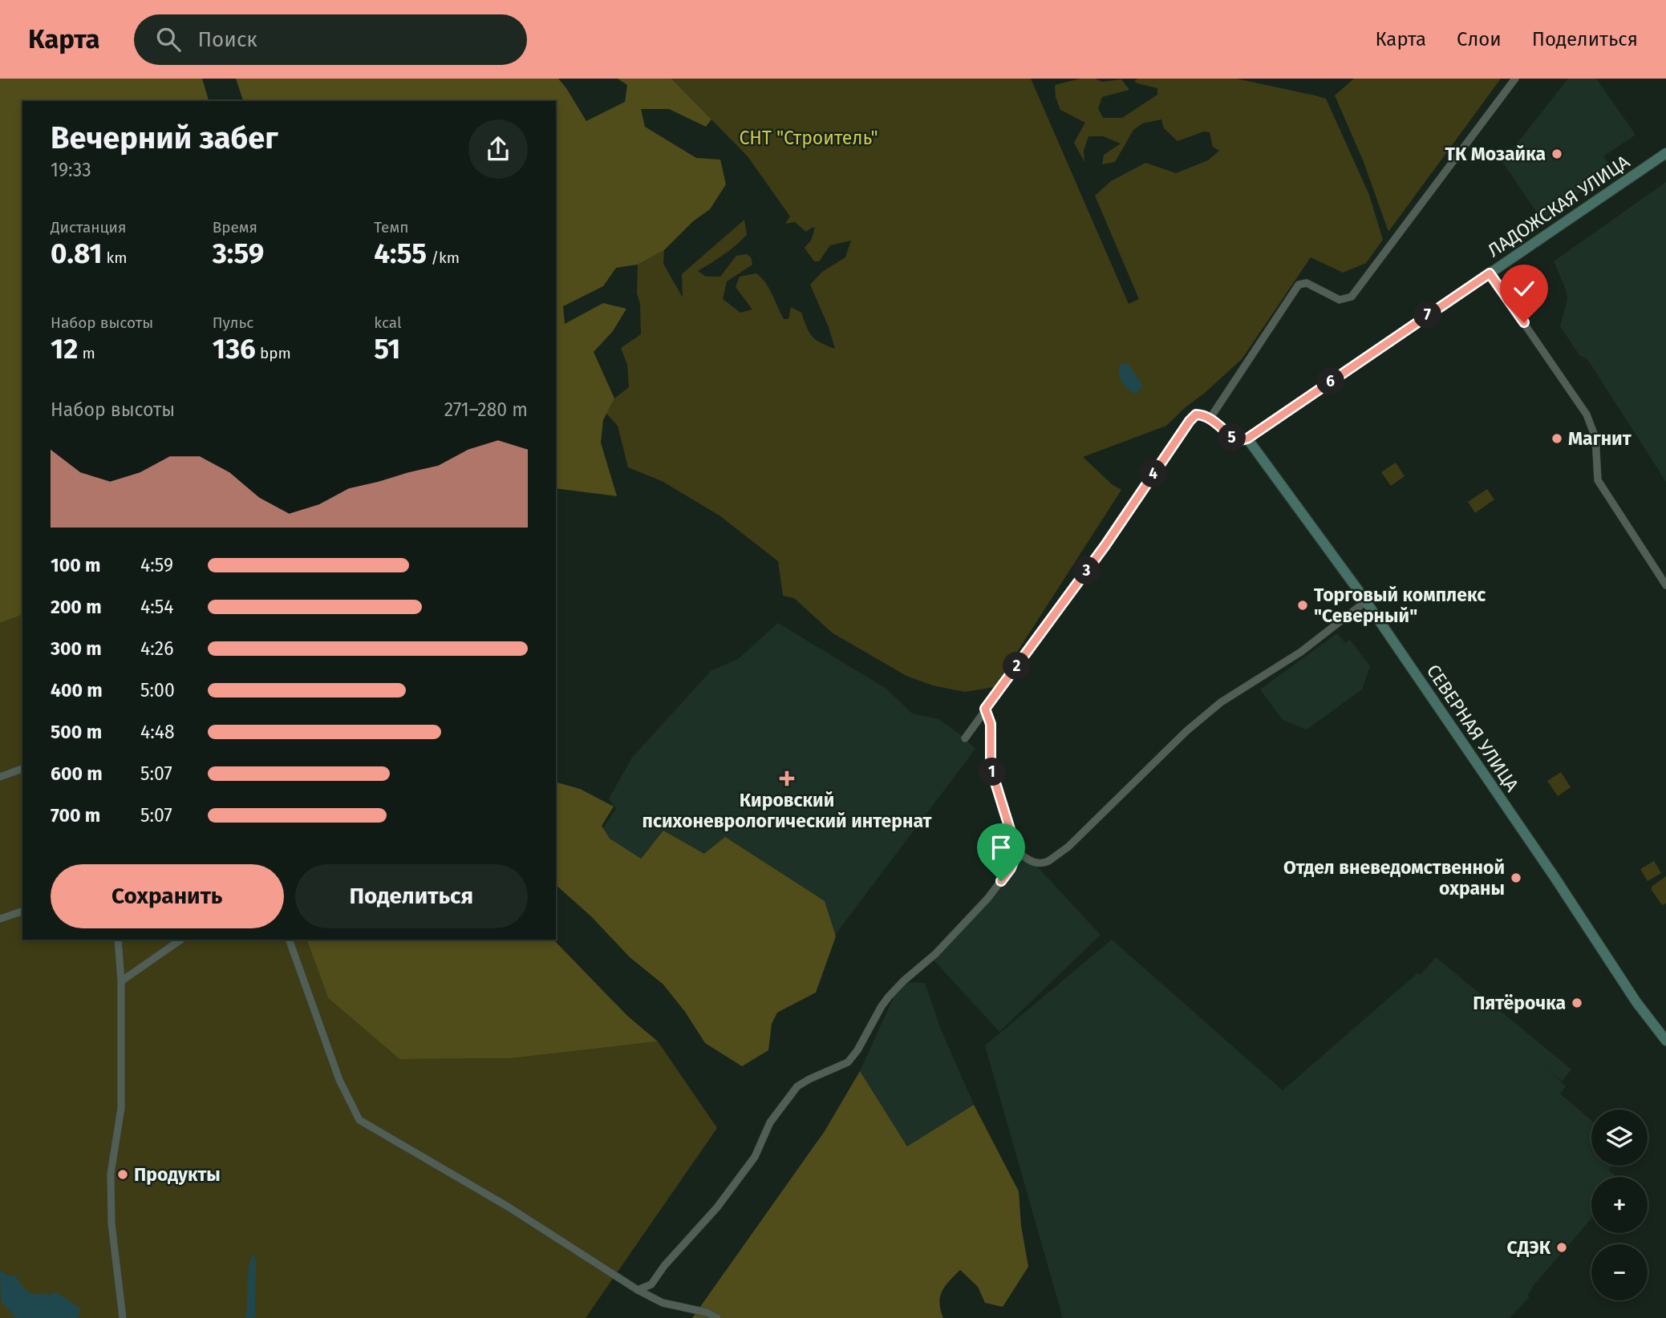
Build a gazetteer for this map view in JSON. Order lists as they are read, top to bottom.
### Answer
{
  "streets": {
    "street": ["ЛАДОЖСКАЯ УЛИЦА", "СЕВЕРНАЯ УЛИЦА"]
  },
  "crossings": [
    ["ЛАДОЖСКАЯ УЛИЦА", "СЕВЕРНАЯ УЛИЦА"]
  ],
  "parks": ["СНТ \"Строитель\""],
  "places": {
    "other": [
      "ТК Мозайка",
      "Магнит",
      "Торговый комплекс \"Северный\"",
      "Отдел вневедомственной охраны",
      "Пятёрочка",
      "Продукты",
      "СДЭК"
    ],
    "health": ["Кировский психоневрологический интернат"]
  },
  "page": {
    "header": "Карта",
    "search": "Поиск",
    "nav": ["Карта", "Слои", "Поделиться"],
    "heading": ["Вечерний забег", "19:33"],
    "stats": [
      ["Дистанция", "0.81 km"],
      ["Время", "3:59"],
      ["Темп", "4:55 /km"],
      ["Набор высоты", "12 m"],
      ["Пульс", "136 bpm"],
      ["kcal", "51"]
    ],
    "pins": [
      "7",
      "6",
      "5",
      "4",
      "3",
      "2",
      "1"
    ],
    "chart": ["Набор высоты", "271–280 m"],
    "list": [
      {
        "name": "100 m",
        "note": "4:59"
      },
      {
        "name": "200 m",
        "note": "4:54"
      },
      {
        "name": "300 m",
        "note": "4:26"
      },
      {
        "name": "400 m",
        "note": "5:00"
      },
      {
        "name": "500 m",
        "note": "4:48"
      },
      {
        "name": "600 m",
        "note": "5:07"
      },
      {
        "name": "700 m",
        "note": "5:07"
      }
    ],
    "buttons": ["Сохранить", "Поделиться"],
    "map_buttons": ["+", "−"]
  }
}
